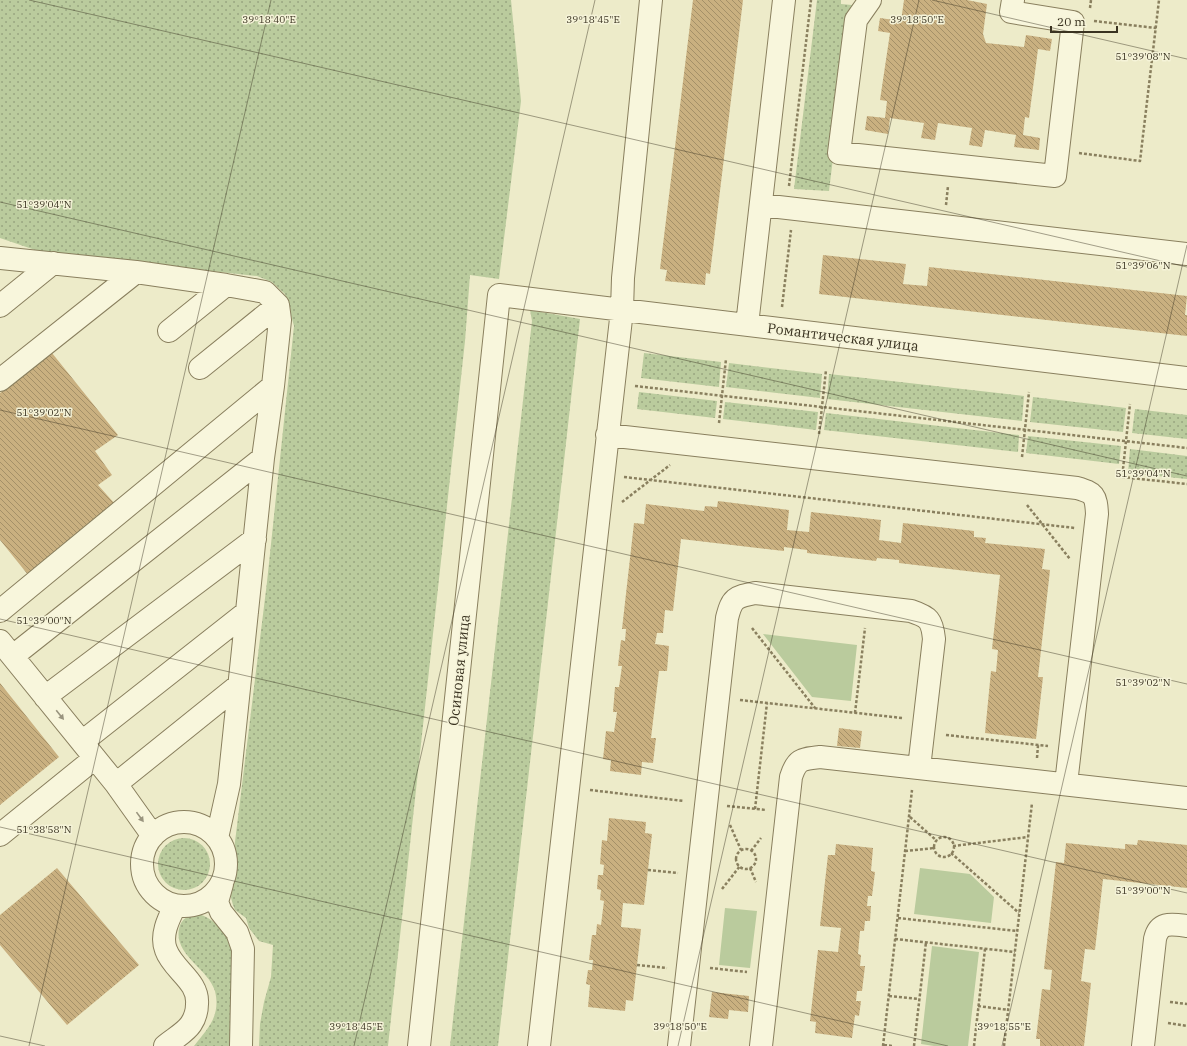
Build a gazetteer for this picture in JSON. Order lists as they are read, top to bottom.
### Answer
{
  "streets": {
    "street": ["Романтическая улица", "Осиновая улица"]
  },
  "crossings": [
    ["Романтическая улица", "Осиновая улица"]
  ],
  "scale_bar": "20 m",
  "coordinates": [
    "39°18'40\"E",
    "39°18'45\"E",
    "39°18'50\"E",
    "51°39'08\"N",
    "51°39'04\"N",
    "51°39'06\"N",
    "51°39'02\"N",
    "51°39'00\"N",
    "51°38'58\"N",
    "39°18'55\"E"
  ]
}
